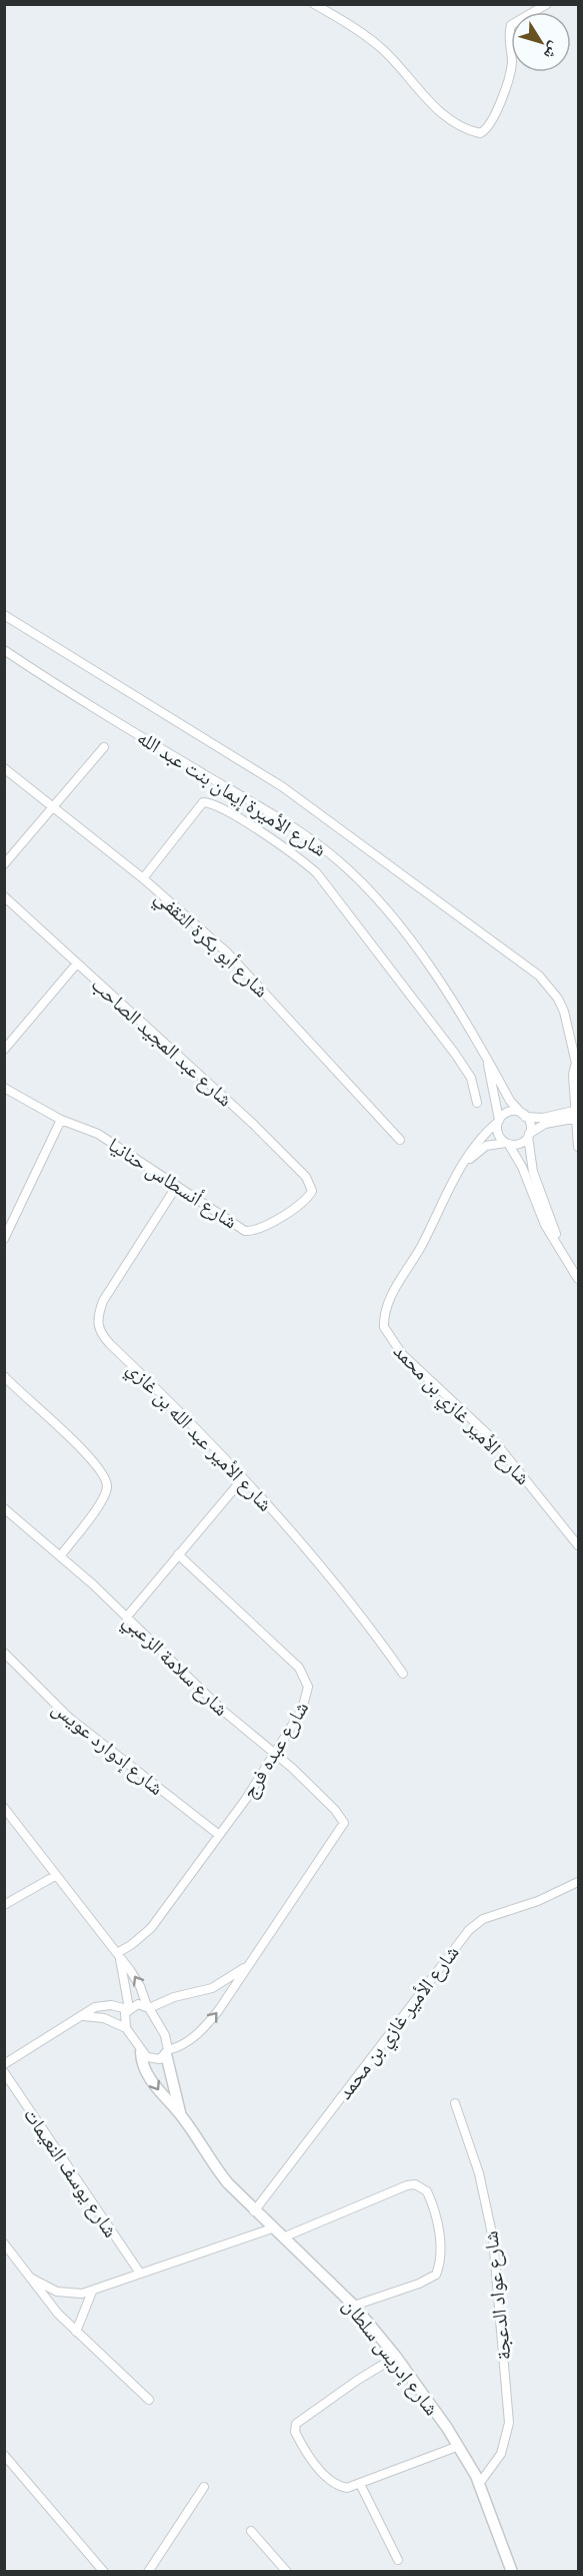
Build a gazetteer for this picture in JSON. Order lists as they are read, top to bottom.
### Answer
{
  "streets": {
    "street": [
      "شارع الأميرة إيمان بنت عبد الله",
      "شارع أبو بكرة الثقفي",
      "شارع عبد المجيد الصاحب",
      "شارع أنسطاس حنانيا",
      "شارع الأمير غازي بن محمد",
      "شارع الأمير عبد الله بن غازي",
      "شارع سلامة الزعبي",
      "شارع إدوارد عويس",
      "شارع عبده فرج",
      "شارع يوسف النعيمات",
      "شارع عواد الدعجة",
      "شارع إدريس سلطان"
    ]
  },
  "crossings": [
    ["شارع الأميرة إيمان بنت عبد الله", "شارع أبو بكرة الثقفي"],
    ["شارع عبد المجيد الصاحب", "شارع أنسطاس حنانيا"],
    ["شارع أنسطاس حنانيا", "شارع الأمير عبد الله بن غازي"],
    ["شارع الأمير غازي بن محمد", "شارع إدريس سلطان"],
    ["شارع سلامة الزعبي", "شارع عبده فرج"],
    ["شارع إدوارد عويس", "شارع عبده فرج"],
    ["شارع عواد الدعجة", "شارع إدريس سلطان"]
  ],
  "north": "bottom right"
}
